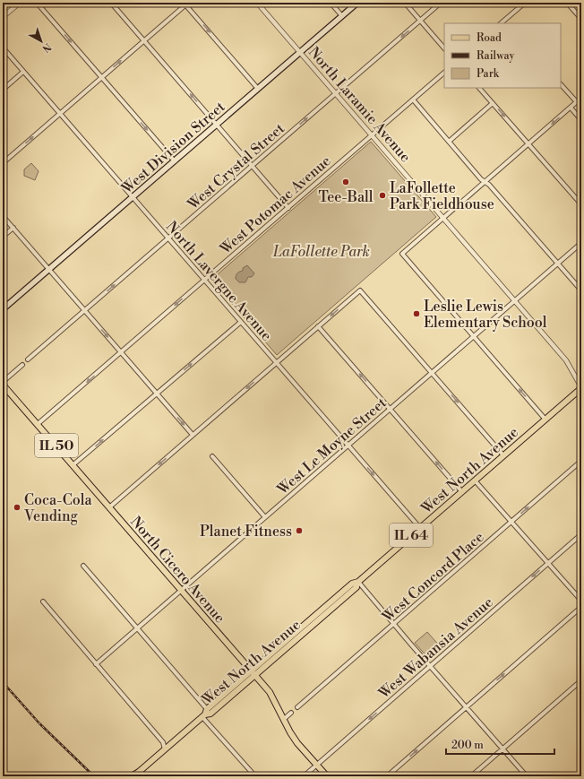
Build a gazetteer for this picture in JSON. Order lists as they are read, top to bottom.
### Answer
{
  "streets": {
    "main road": [
      "West Division Street",
      "IL 50",
      "West North Avenue",
      "IL 64",
      "North Cicero Avenue"
    ],
    "street": [
      "North Laramie Avenue",
      "West Crystal Street",
      "West Potomac Avenue",
      "North Lavergne Avenue",
      "West Le Moyne Street",
      "West Concord Place",
      "West Wabansia Avenue"
    ]
  },
  "crossings": [
    ["North Laramie Avenue", "West Division Street"],
    ["North Laramie Avenue", "West Crystal Street"],
    ["North Laramie Avenue", "West Potomac Avenue"],
    ["North Laramie Avenue", "West Le Moyne Street"],
    ["North Laramie Avenue", "West North Avenue"],
    ["West Division Street", "North Lavergne Avenue"],
    ["West Crystal Street", "North Lavergne Avenue"],
    ["West Potomac Avenue", "North Lavergne Avenue"],
    ["West Potomac Avenue", "North Cicero Avenue"],
    ["North Lavergne Avenue", "West Le Moyne Street"],
    ["North Lavergne Avenue", "West North Avenue"],
    ["West Le Moyne Street", "North Cicero Avenue"],
    ["West North Avenue", "North Cicero Avenue"],
    ["North Cicero Avenue", "West Wabansia Avenue"]
  ],
  "one_way": ["West Potomac Avenue", "West Wabansia Avenue"],
  "parks": ["LaFollette Park"],
  "places": [
    "Tee-Ball",
    "LaFollette Park Fieldhouse",
    "Leslie Lewis Elementary School",
    "Coca-Cola Vending",
    "Planet Fitness"
  ],
  "legend": ["Road", "Railway", "Park"],
  "scale_bar": "200 m",
  "north": "bottom right"
}
